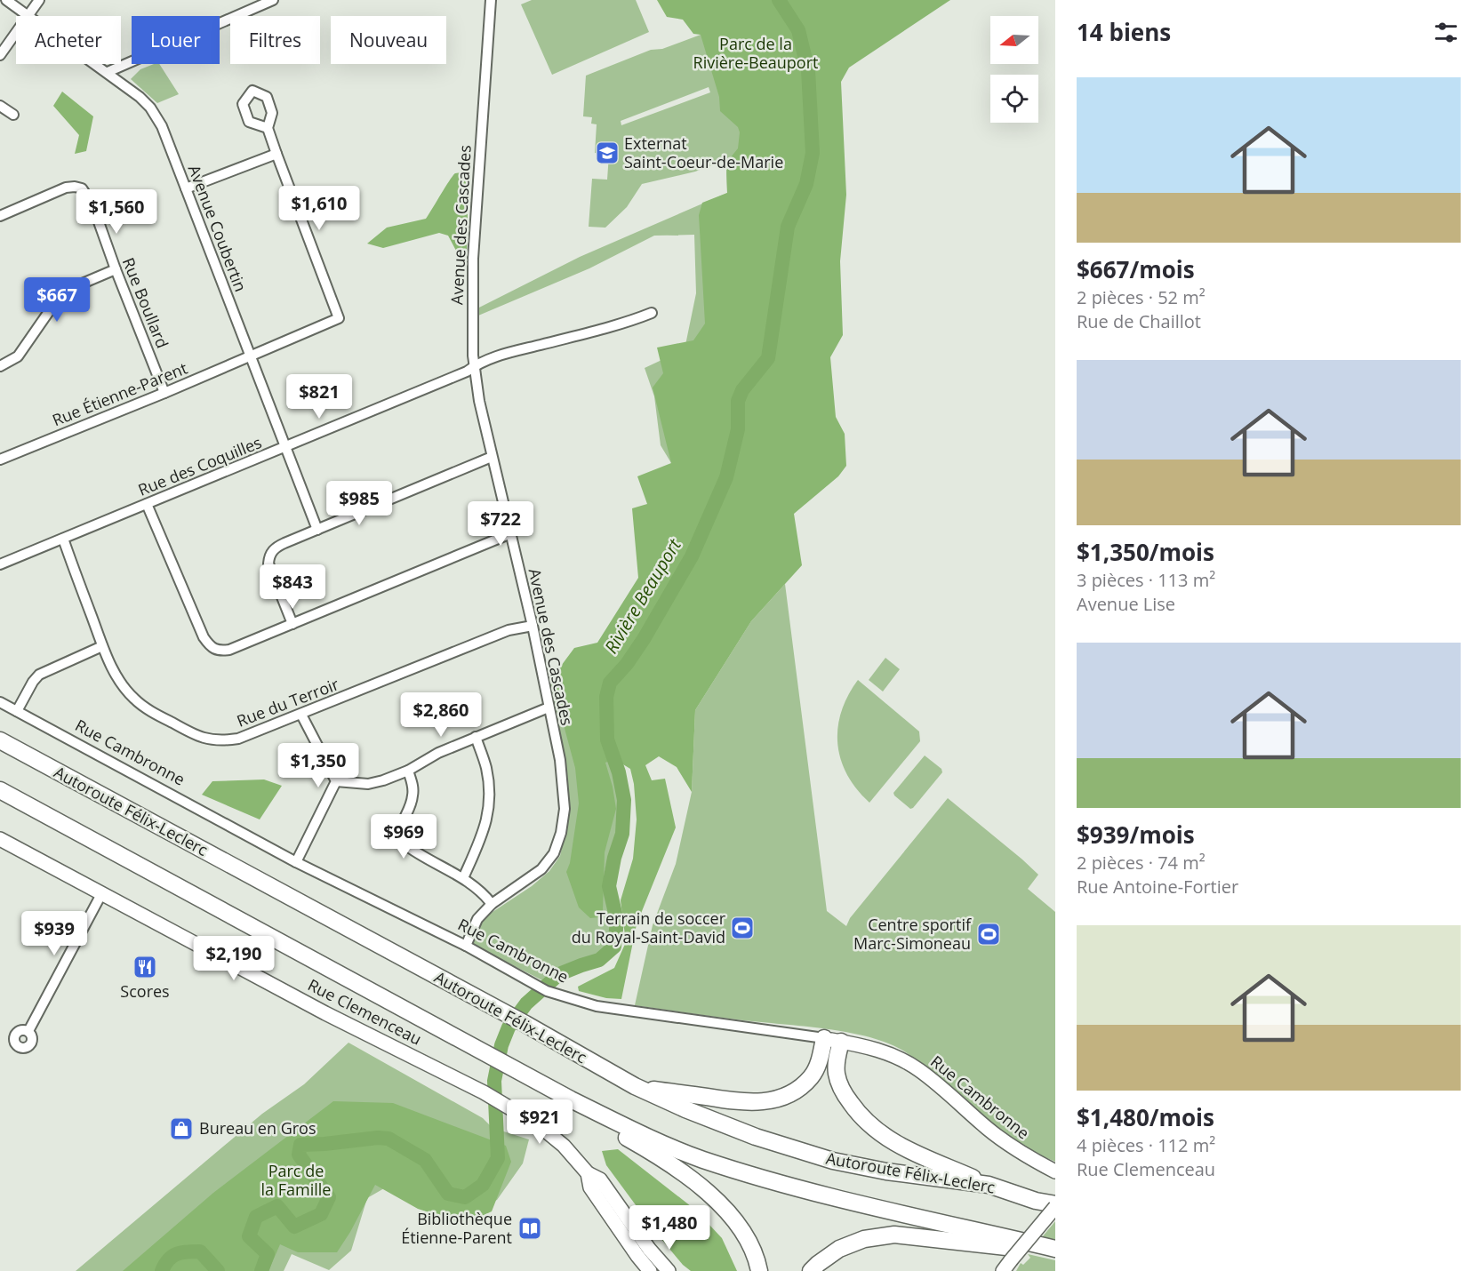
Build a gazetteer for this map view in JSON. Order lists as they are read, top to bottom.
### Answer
{
  "streets": {
    "highway": ["Autoroute Félix-Leclerc"],
    "street": [
      "Avenue des Cascades",
      "Avenue Coubertin",
      "Rue Boullard",
      "Rue Étienne-Parent",
      "Rue des Coquilles",
      "Rue du Terroir",
      "Rue Cambronne",
      "Rue Clemenceau"
    ]
  },
  "crossings": [
    ["Avenue des Cascades", "Rue des Coquilles"],
    ["Avenue des Cascades", "Rue du Terroir"],
    ["Avenue des Cascades", "Rue Cambronne"],
    ["Avenue Coubertin", "Rue Étienne-Parent"],
    ["Avenue Coubertin", "Rue des Coquilles"],
    ["Rue Boullard", "Rue Étienne-Parent"],
    ["Rue des Coquilles", "Rue du Terroir"]
  ],
  "water": ["Rivière Beauport"],
  "parks": ["Parc de la Rivière-Beauport", "Parc de la Famille"],
  "places": {
    "school or university": ["Externat Saint-Coeur-de-Marie"],
    "sports": ["Terrain de soccer du Royal-Saint-David", "Centre sportif Marc-Simoneau"],
    "restaurant": ["Scores"],
    "shop": ["Bureau en Gros"],
    "library": ["Bibliothèque Étienne-Parent"]
  },
  "north": "left",
  "page": {
    "heading": "14 biens",
    "chip": [
      "Acheter",
      "Louer",
      "Filtres",
      "Nouveau"
    ],
    "list": [
      {
        "name": "$667/mois",
        "note": "2 pièces · 52 m² · Rue de Chaillot"
      },
      {
        "name": "$1,350/mois",
        "note": "3 pièces · 113 m² · Avenue Lise"
      },
      {
        "name": "$939/mois",
        "note": "2 pièces · 74 m² · Rue Antoine-Fortier"
      },
      {
        "name": "$1,480/mois",
        "note": "4 pièces · 112 m² · Rue Clemenceau"
      }
    ],
    "price": [
      "$1,610",
      "$1,560",
      "$667",
      "$821",
      "$985",
      "$722",
      "$843",
      "$2,860",
      "$1,350",
      "$969",
      "$939",
      "$2,190",
      "$921",
      "$1,480"
    ]
  }
}
